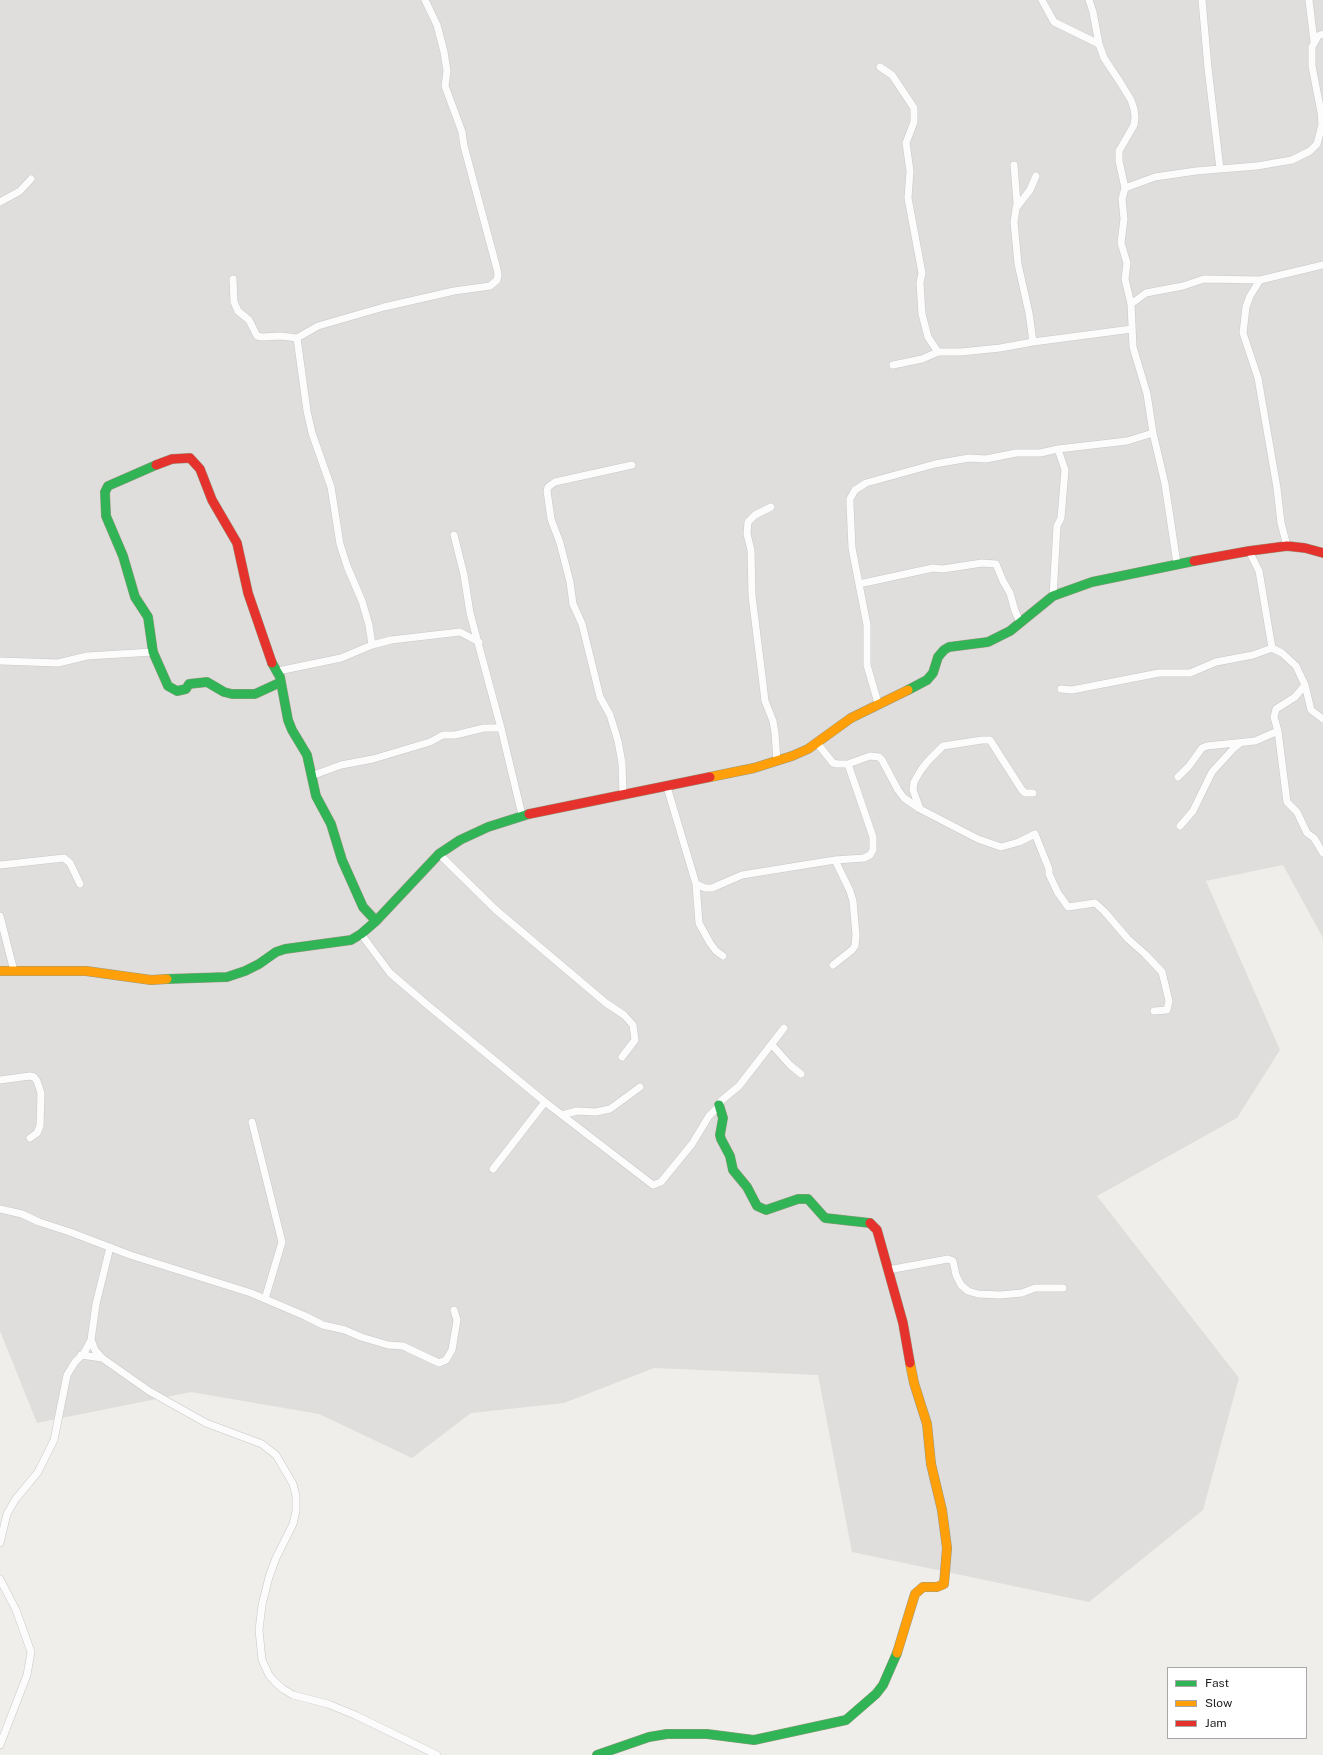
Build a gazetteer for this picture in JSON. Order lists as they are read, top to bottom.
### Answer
{
  "legend": ["Fast", "Slow", "Jam"]
}
